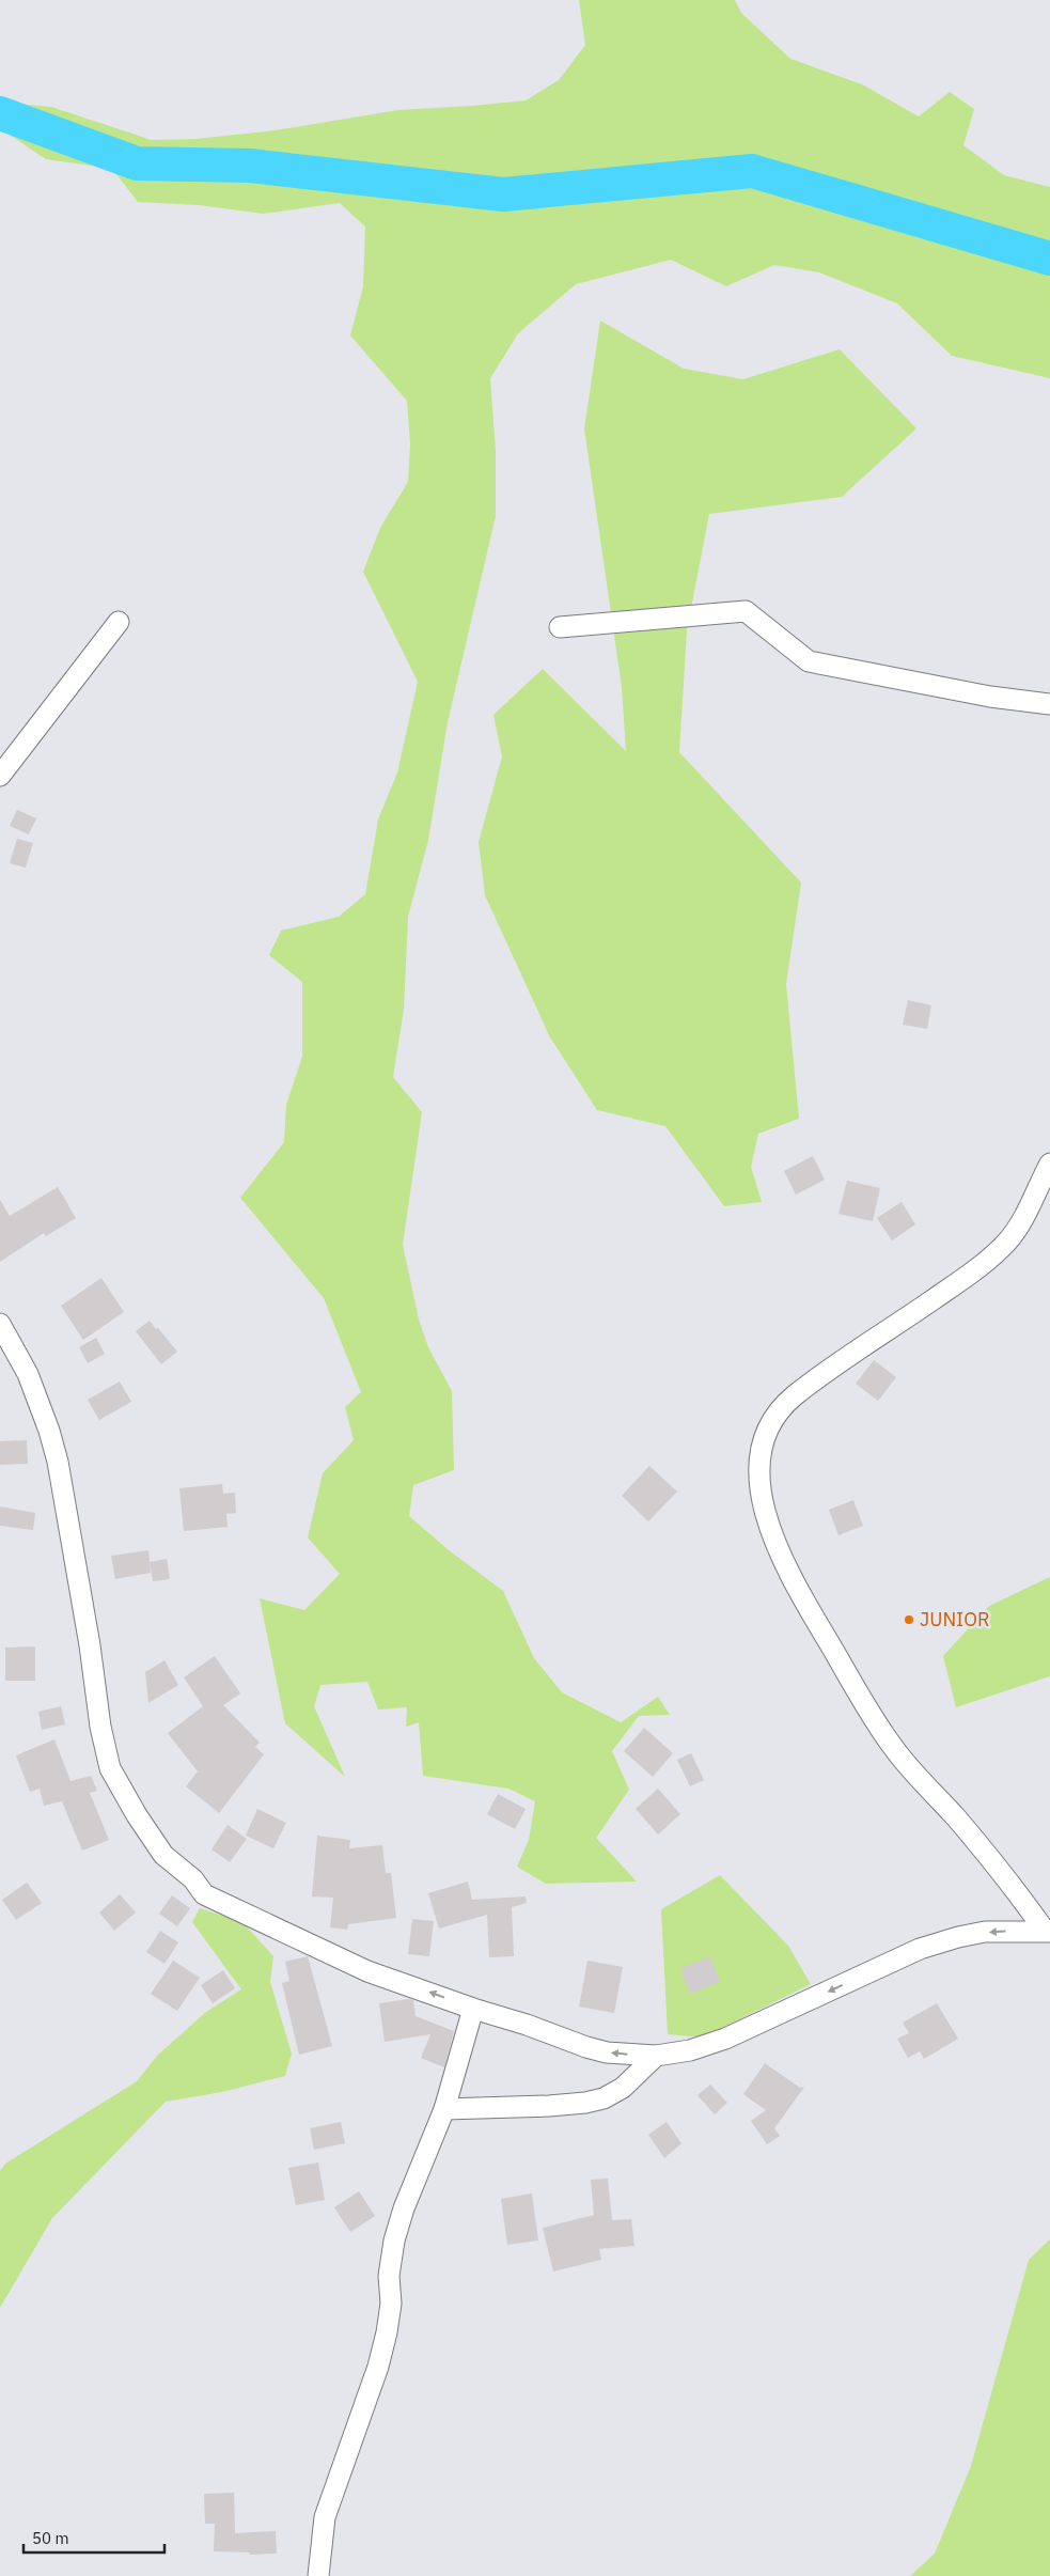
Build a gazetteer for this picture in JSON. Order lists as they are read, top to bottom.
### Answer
{
  "places": ["JUNIOR"],
  "scale_bar": "50 m"
}
